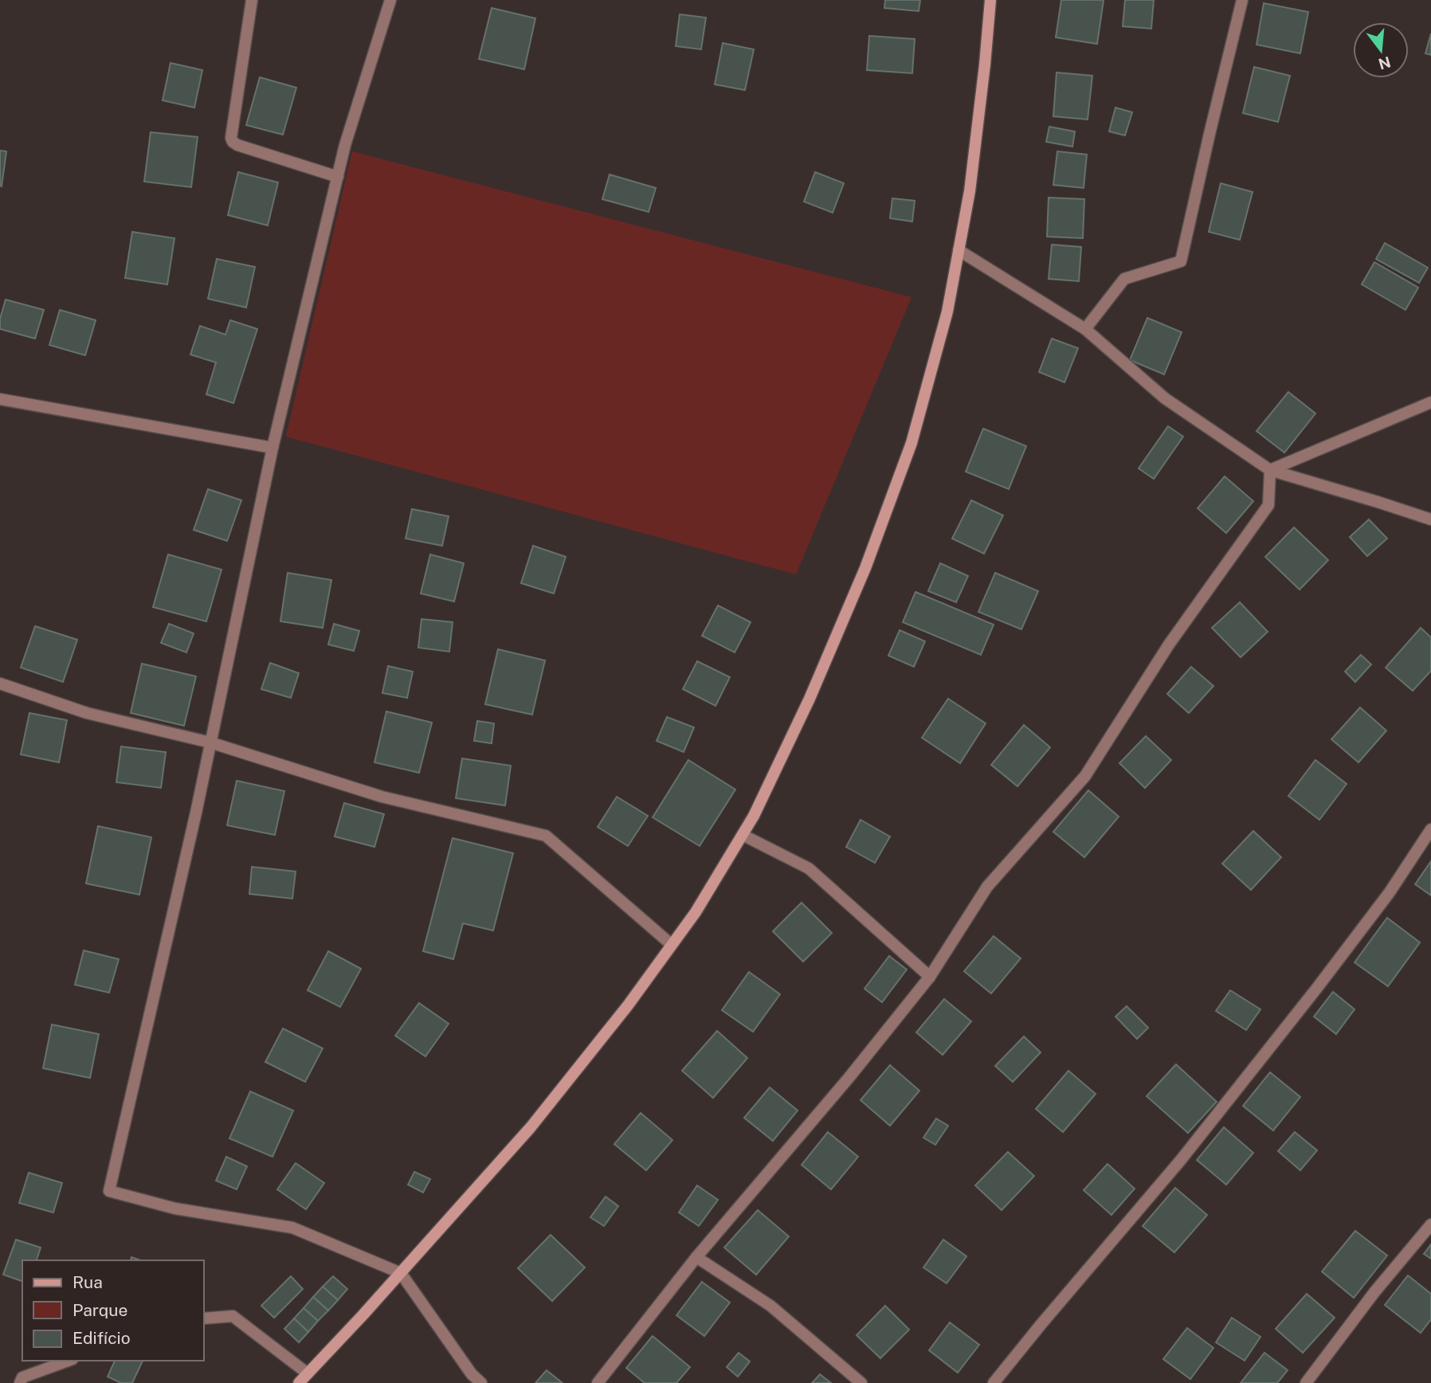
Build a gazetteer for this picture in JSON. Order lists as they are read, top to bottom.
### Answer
{
  "legend": ["Rua", "Parque", "Edifício"],
  "north": "bottom"
}
